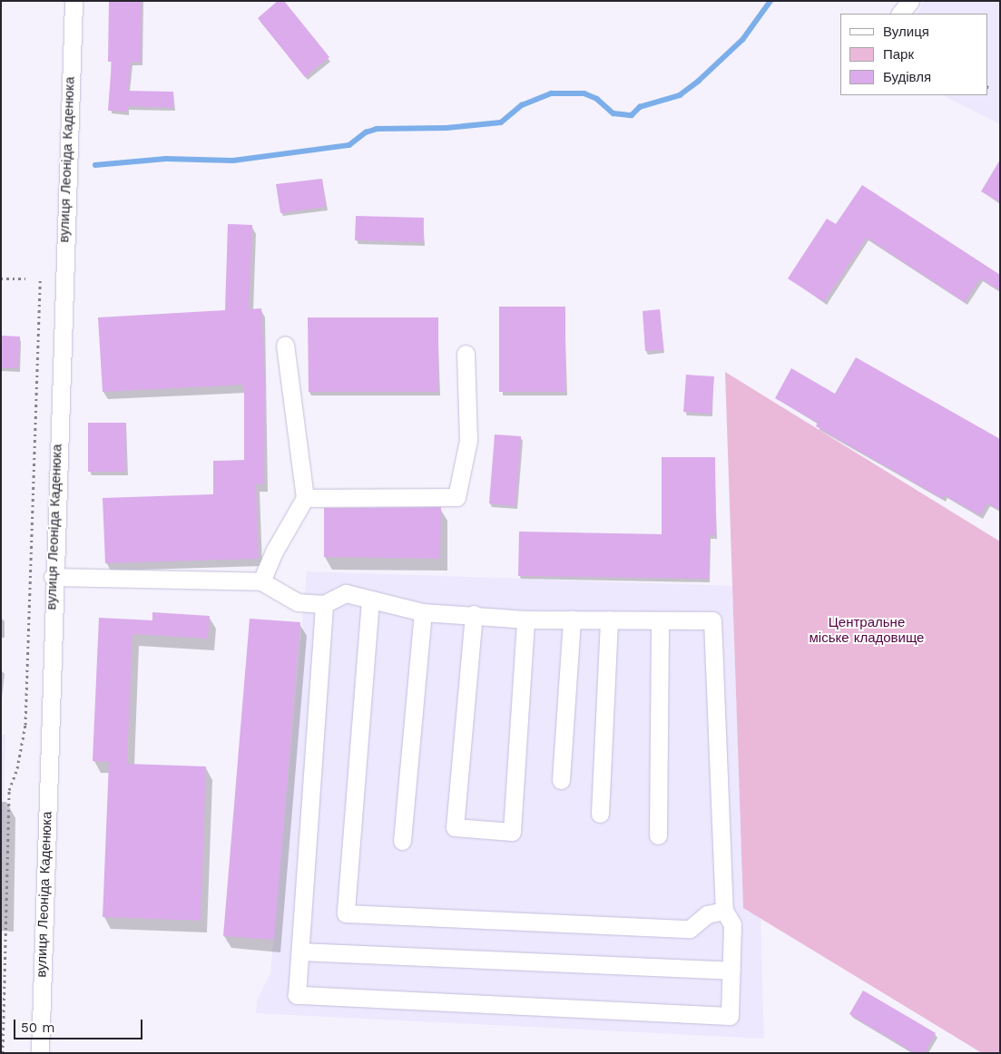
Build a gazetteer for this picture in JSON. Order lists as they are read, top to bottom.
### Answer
{
  "streets": {
    "street": ["вулиця Леоніда Каденюка"]
  },
  "parks": ["Центральне міське кладовище"],
  "legend": ["Вулиця", "Парк", "Будівля"],
  "scale_bar": "50 m"
}
